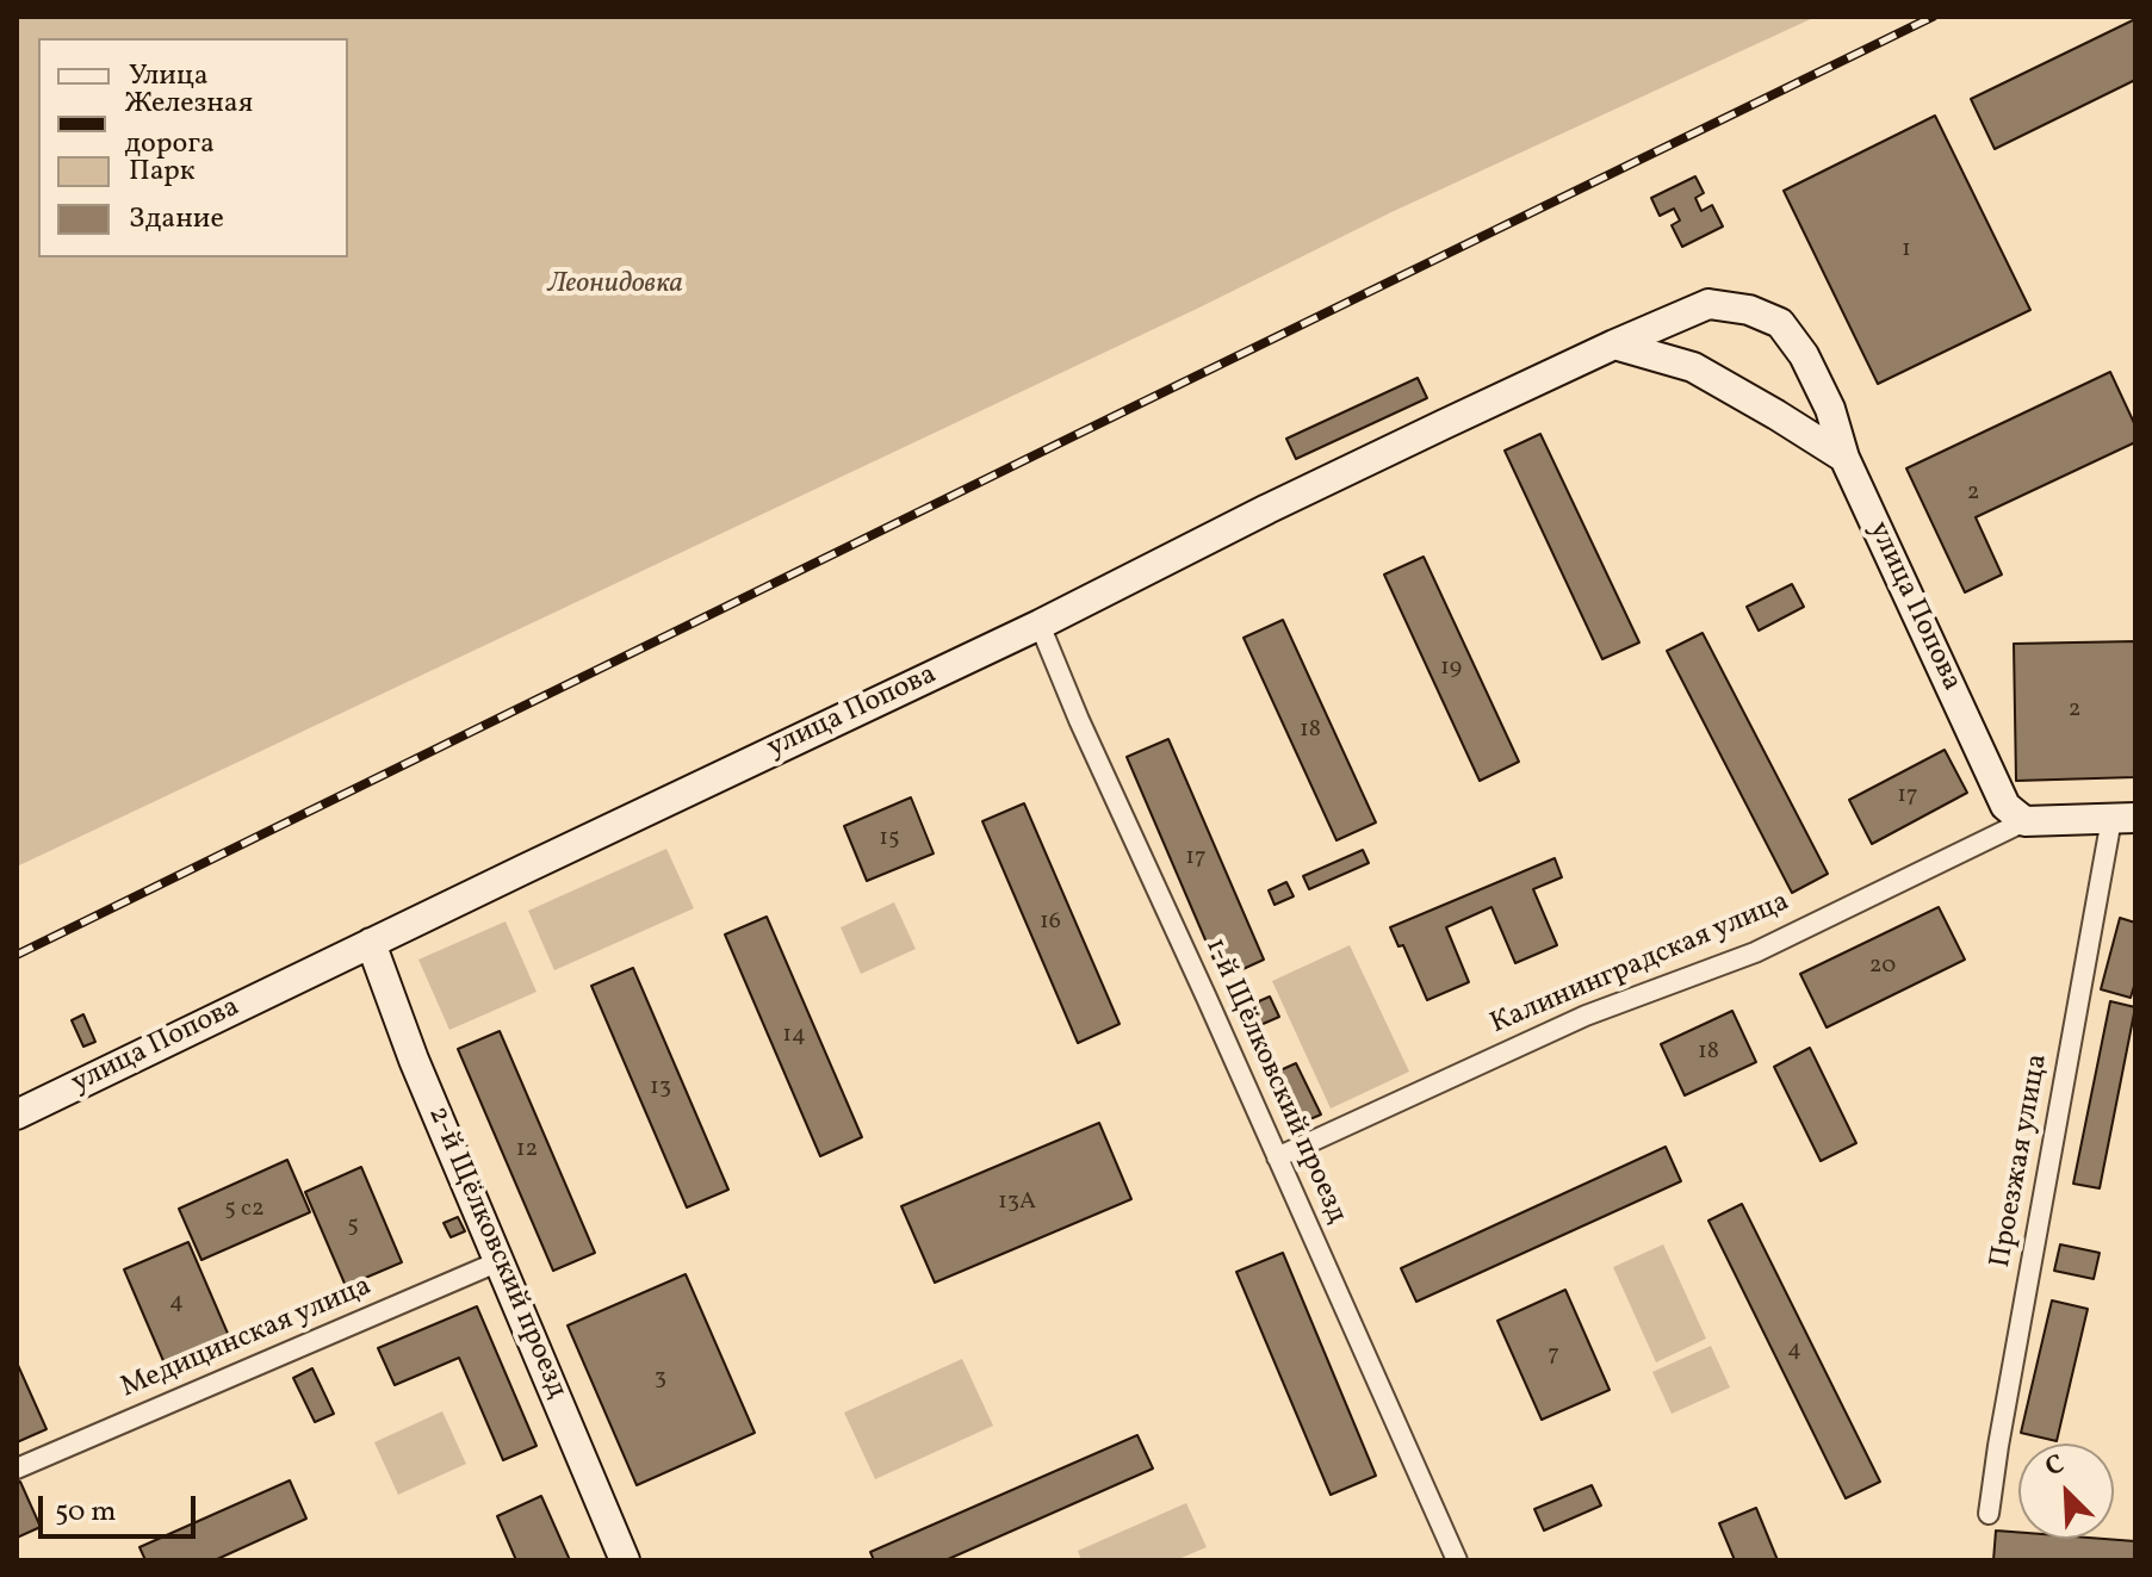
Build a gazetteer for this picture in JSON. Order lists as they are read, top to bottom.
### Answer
{
  "streets": {
    "street": [
      "улица Попова",
      "Калининградская улица",
      "1-й Щёлковский проезд",
      "Проезжая улица",
      "2-й Щёлковский проезд",
      "Медицинская улица"
    ]
  },
  "crossings": [
    ["улица Попова", "Калининградская улица"],
    ["улица Попова", "1-й Щёлковский проезд"],
    ["улица Попова", "2-й Щёлковский проезд"],
    ["Калининградская улица", "1-й Щёлковский проезд"],
    ["2-й Щёлковский проезд", "Медицинская улица"]
  ],
  "parks": ["Леонидовка"],
  "house_numbers": [
    "1",
    "2",
    "19",
    "2",
    "18",
    "17",
    "15",
    "17",
    "16",
    "20",
    "14",
    "18",
    "13",
    "12",
    "13А",
    "5 с2",
    "5",
    "4",
    "4",
    "7",
    "3"
  ],
  "legend": [
    "Улица",
    "Железная дорога",
    "Парк",
    "Здание"
  ],
  "scale_bar": "50 m",
  "north": "top left"
}
